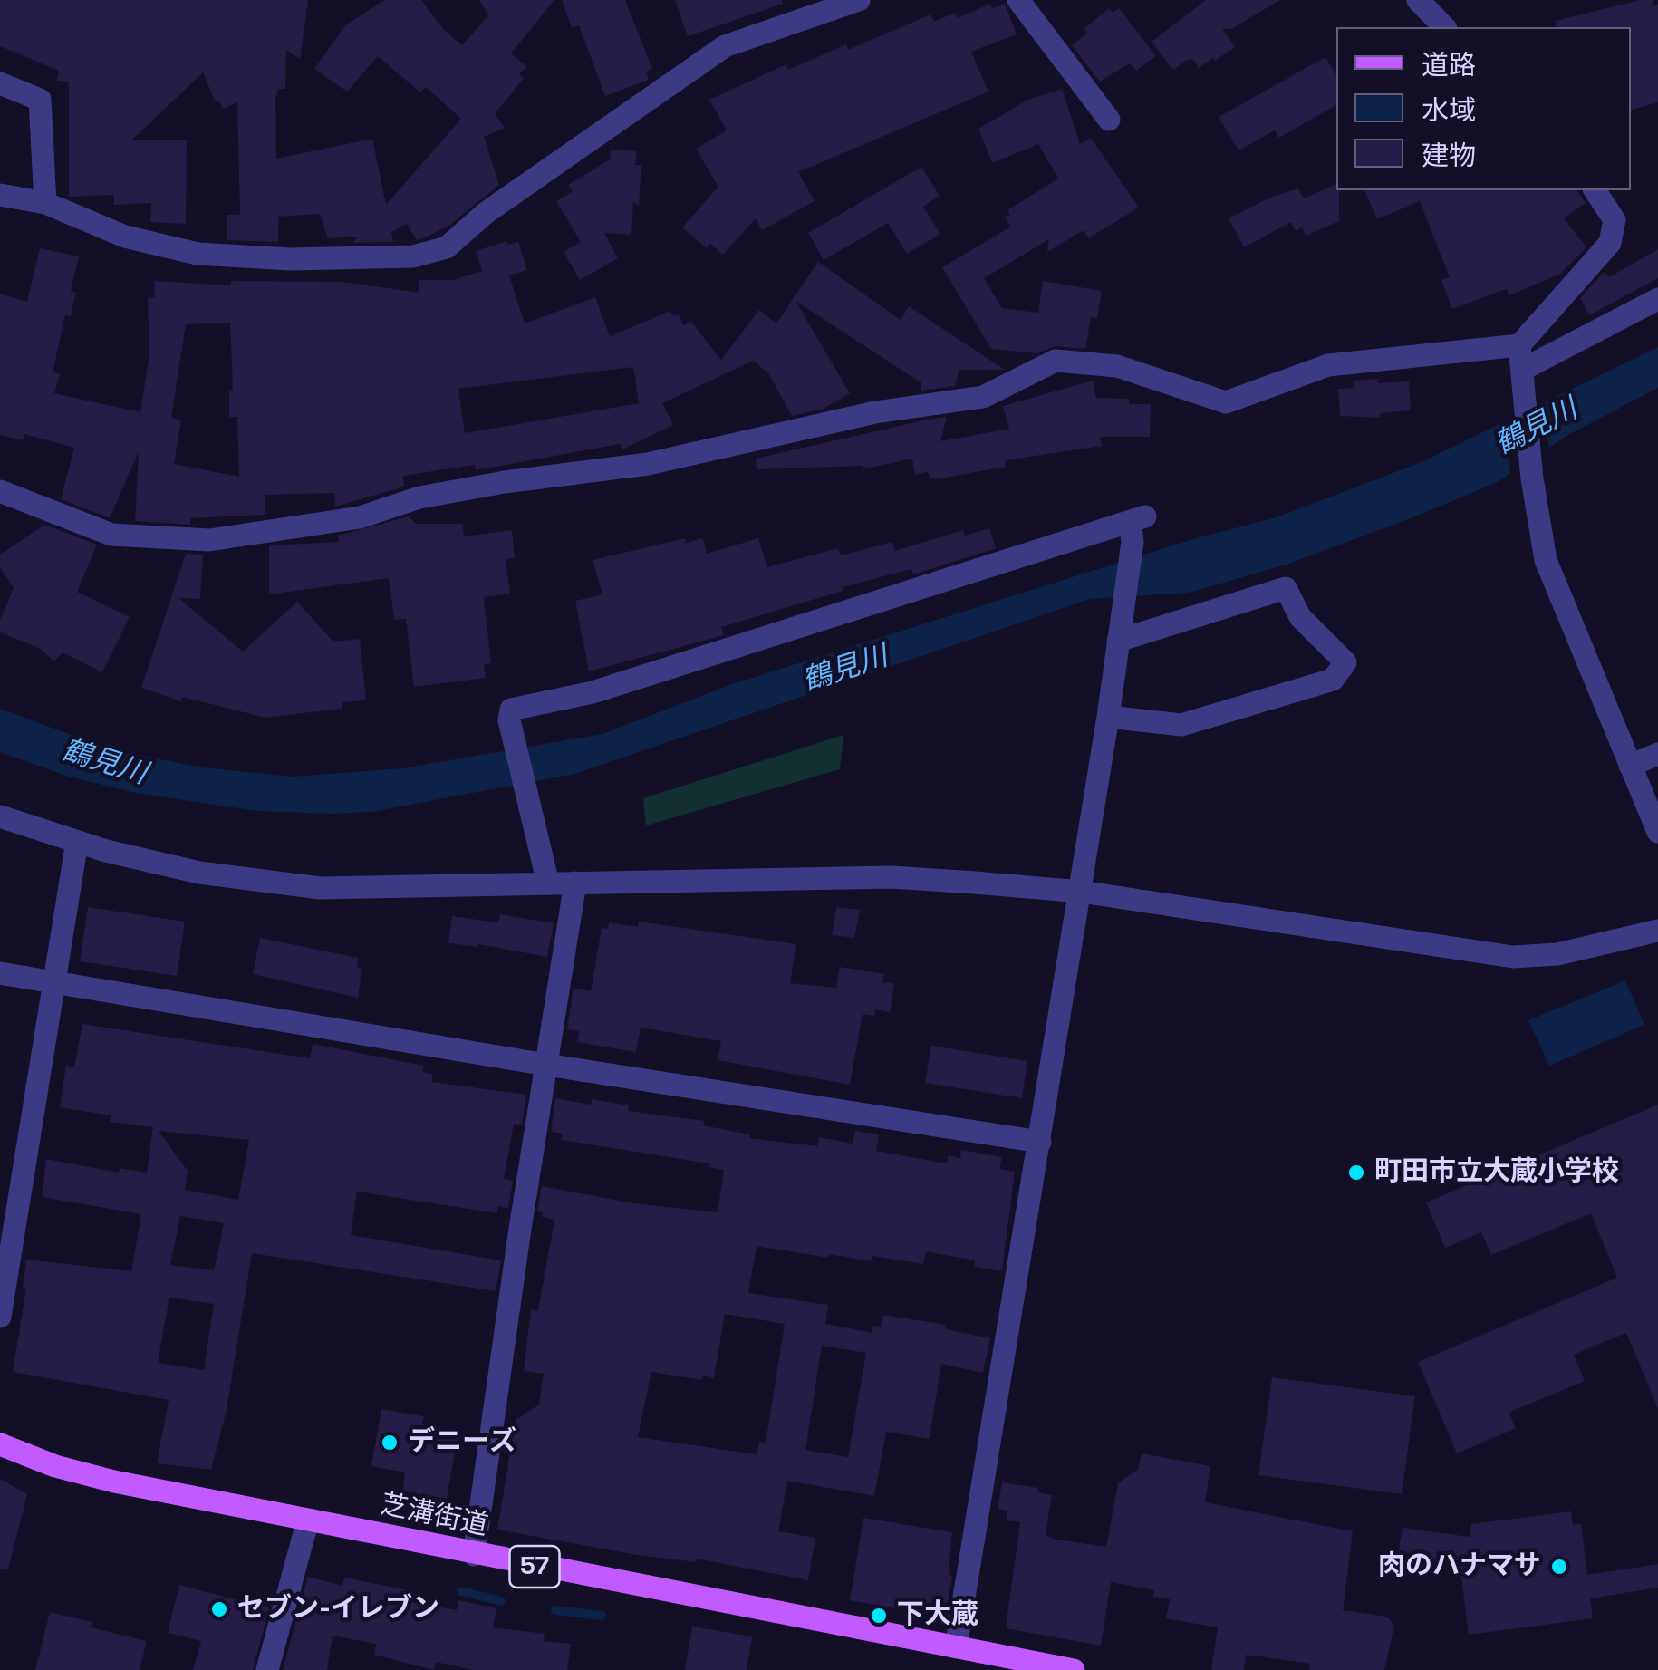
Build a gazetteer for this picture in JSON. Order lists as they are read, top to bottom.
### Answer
{
  "streets": {
    "main road": ["芝溝街道", "57"]
  },
  "water": ["鶴見川"],
  "places": [
    "町田市立大蔵小学校",
    "デニーズ",
    "肉のハナマサ",
    "セブン-イレブン",
    "下大蔵"
  ],
  "legend": ["道路", "水域", "建物"]
}
